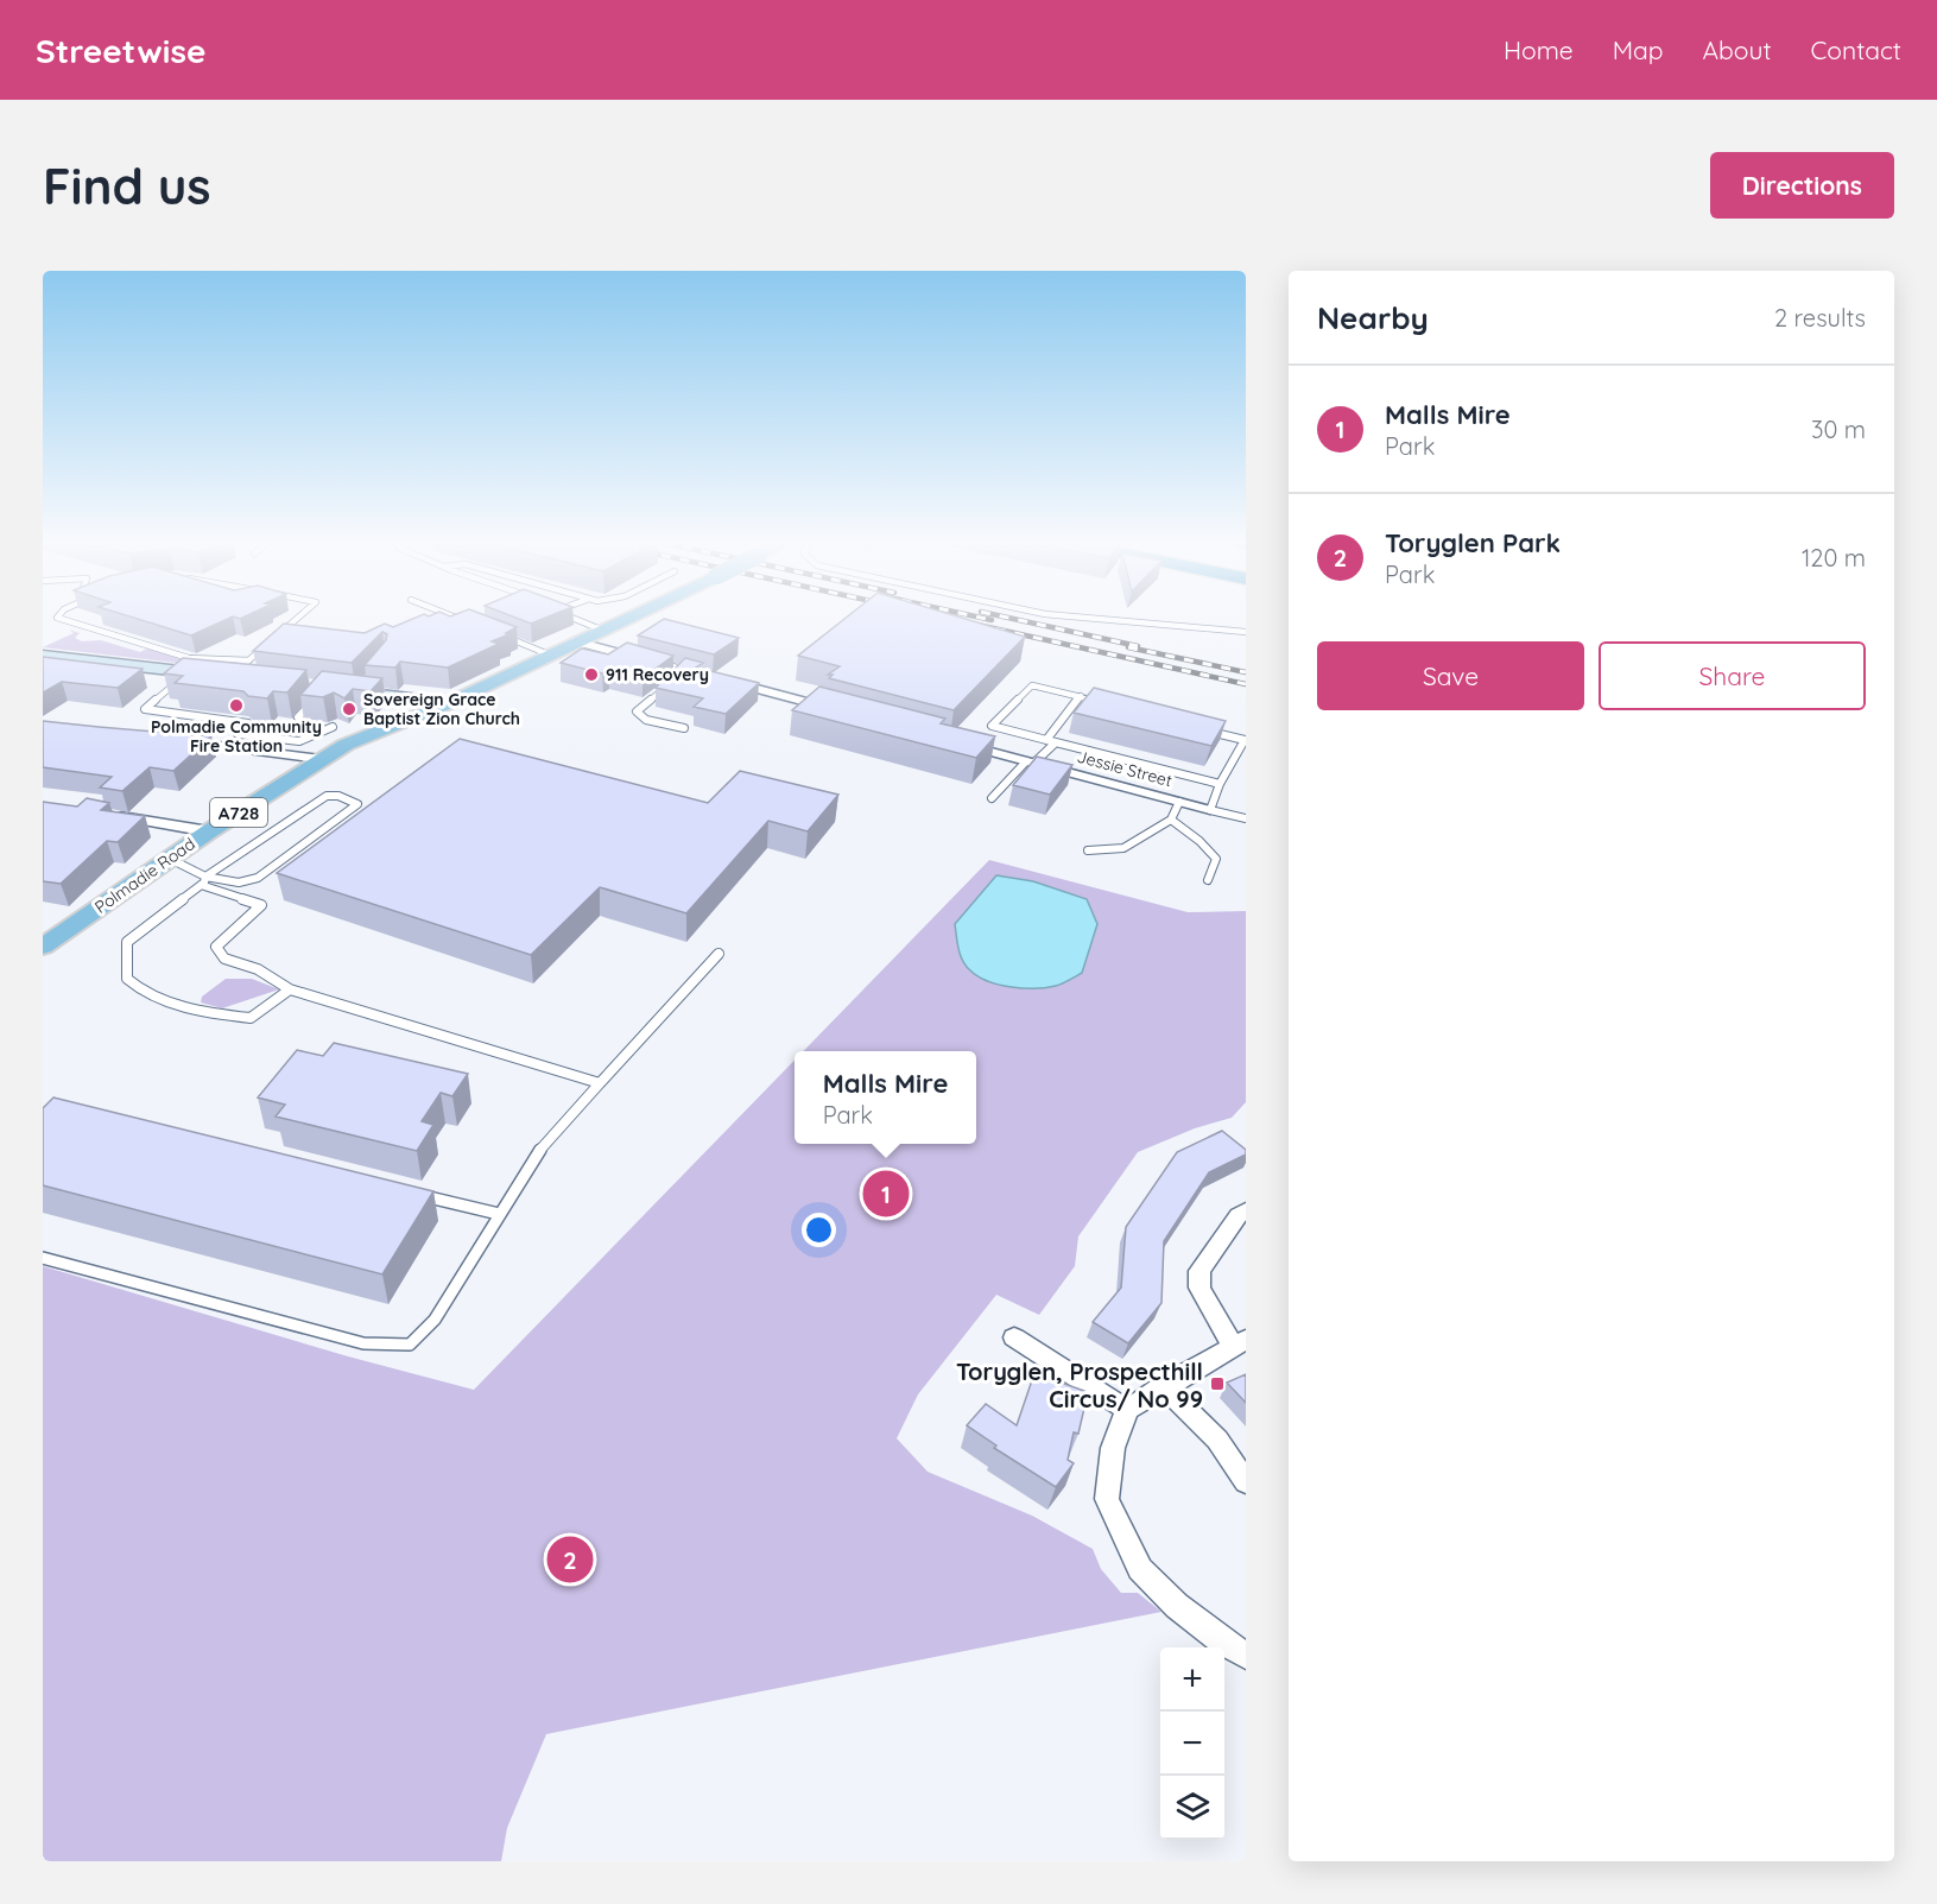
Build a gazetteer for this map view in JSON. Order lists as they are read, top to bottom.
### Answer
{
  "streets": {
    "main road": ["A728", "Polmadie Road"],
    "street": ["Jessie Street"]
  },
  "places": {
    "other": ["911 Recovery", "Polmadie Community Fire Station", "Sovereign Grace Baptist Zion Church"],
    "transit": ["Toryglen, Prospecthill Circus/ No 99"]
  },
  "page": {
    "header": "Streetwise",
    "nav": [
      "Home",
      "Map",
      "About",
      "Contact"
    ],
    "buttons": [
      "Directions",
      ["Save", "Share"]
    ],
    "title": "Find us",
    "heading": ["Nearby", "2 results"],
    "list": [
      {
        "mark": "1",
        "name": "Malls Mire",
        "note": "Park",
        "value": "30 m"
      },
      {
        "mark": "2",
        "name": "Toryglen Park",
        "note": "Park",
        "value": "120 m"
      }
    ],
    "popup": ["Malls Mire", "Park"],
    "pins": ["1", "2"],
    "map_buttons": ["+", "−"]
  }
}
